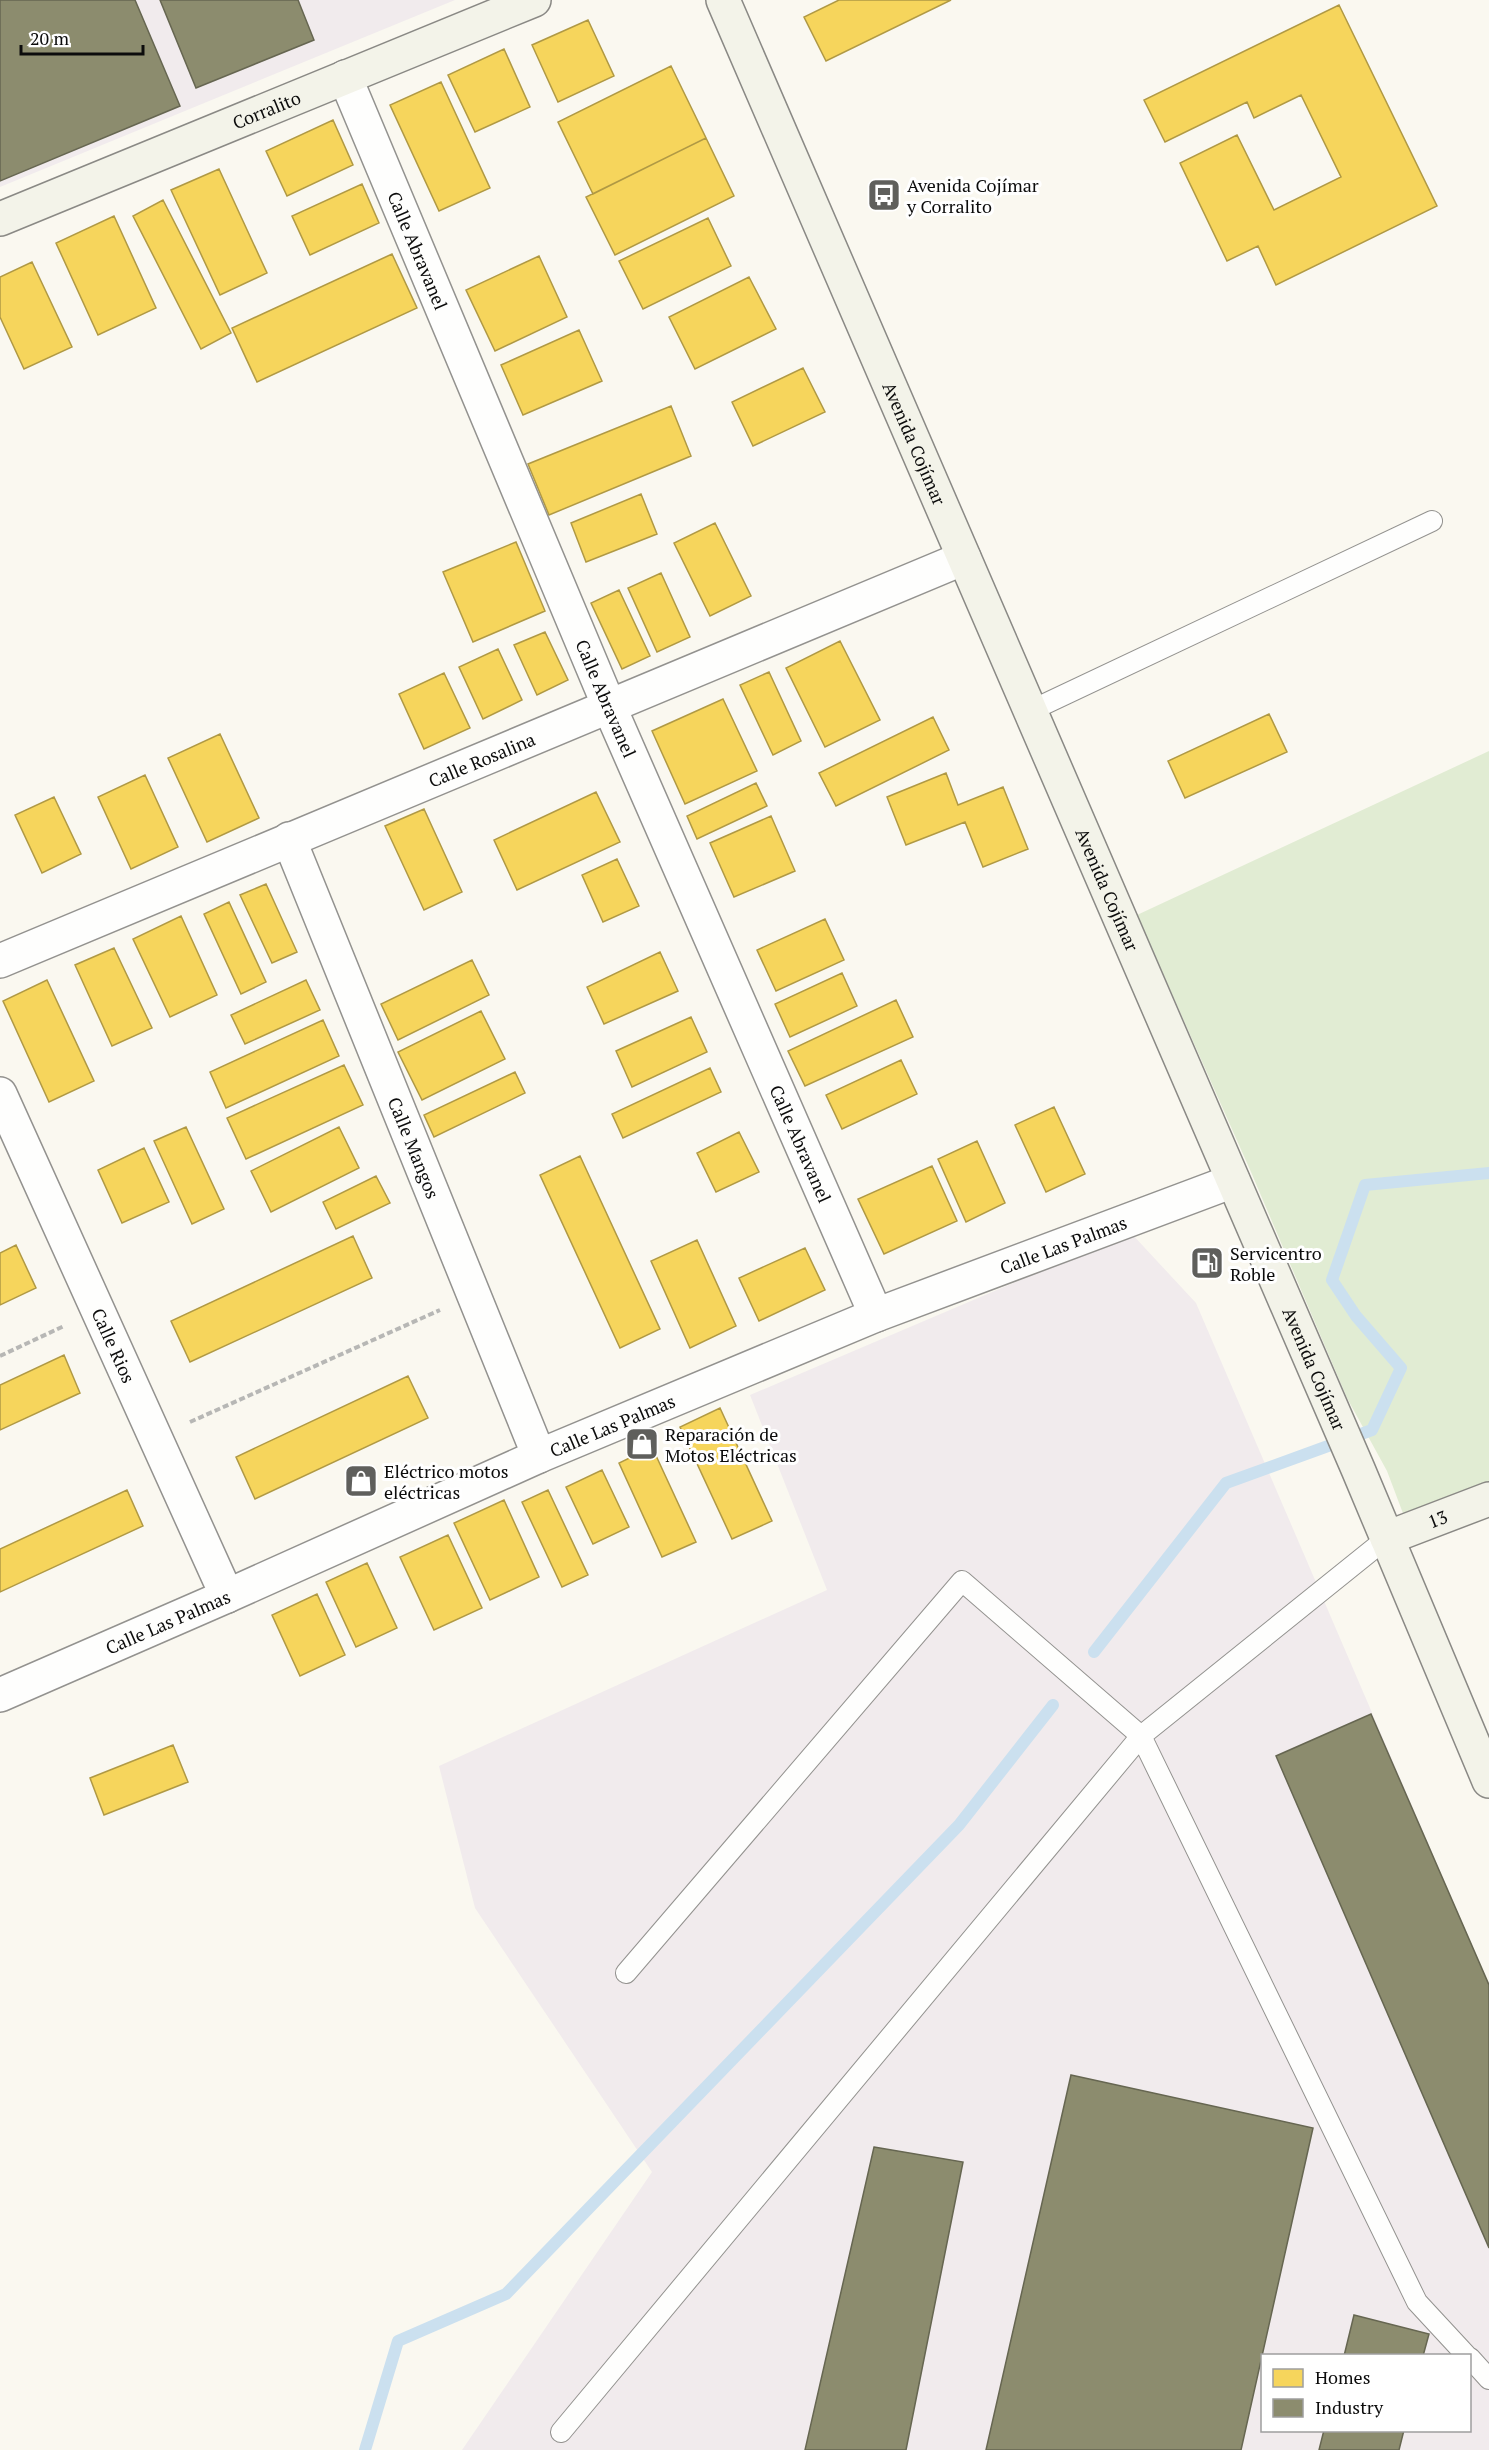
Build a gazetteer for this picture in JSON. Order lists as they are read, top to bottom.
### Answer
{
  "streets": {
    "main road": ["Corralito", "Avenida Cojímar", "13"],
    "street": [
      "Calle Abravanel",
      "Calle Rosalina",
      "Calle Mangos",
      "Calle Las Palmas",
      "Calle Rios"
    ]
  },
  "crossings": [
    ["Corralito", "Calle Abravanel"],
    ["Calle Abravanel", "Calle Rosalina"],
    ["Calle Abravanel", "Calle Las Palmas"],
    ["Avenida Cojímar", "Calle Rosalina"],
    ["Avenida Cojímar", "Calle Las Palmas"],
    ["Avenida Cojímar", "13"],
    ["Calle Rosalina", "Calle Mangos"],
    ["Calle Mangos", "Calle Las Palmas"],
    ["Calle Las Palmas", "Calle Rios"]
  ],
  "places": {
    "bus stop": ["Avenida Cojímar y Corralito"],
    "fuel station": ["Servicentro Roble"],
    "shop": ["Reparación de Motos Eléctricas", "Eléctrico motos eléctricas"]
  },
  "legend": ["Homes", "Industry"],
  "scale_bar": "20 m"
}
